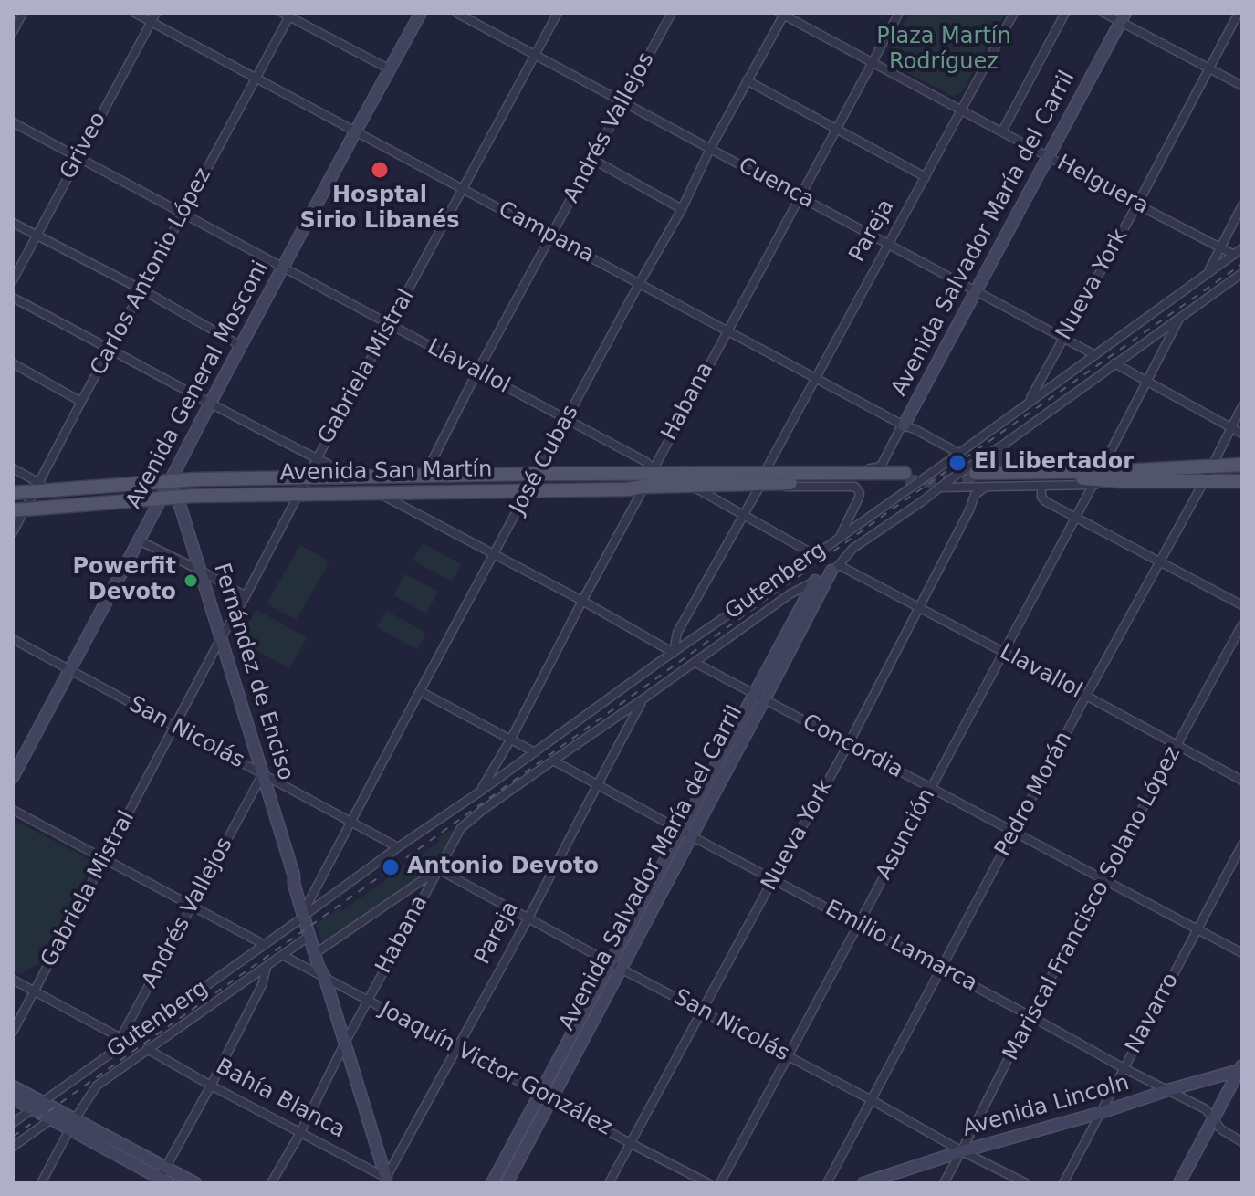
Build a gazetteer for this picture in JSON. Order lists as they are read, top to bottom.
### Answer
{
  "streets": {
    "main road": ["Avenida San Martín"],
    "street": [
      "Andrés Vallejos",
      "Griveo",
      "Cuenca",
      "Helguera",
      "Pareja",
      "Campana",
      "Avenida Salvador María del Carril",
      "Carlos Antonio López",
      "Nueva York",
      "Gabriela Mistral",
      "Llavallol",
      "Avenida General Mosconi",
      "Habana",
      "José Cubas",
      "Gutenberg",
      "Fernández de Enciso",
      "San Nicolás",
      "Concordia",
      "Pedro Morán",
      "Asunción",
      "Mariscal Francisco Solano López",
      "Emilio Lamarca",
      "Navarro",
      "Joaquín Victor González",
      "Bahía Blanca",
      "Avenida Lincoln"
    ]
  },
  "crossings": [
    ["Andrés Vallejos", "Cuenca"],
    ["Andrés Vallejos", "Campana"],
    ["Andrés Vallejos", "Llavallol"],
    ["Andrés Vallejos", "Avenida San Martín"],
    ["Andrés Vallejos", "Gutenberg"],
    ["Andrés Vallejos", "Fernández de Enciso"],
    ["Andrés Vallejos", "San Nicolás"],
    ["Griveo", "Campana"],
    ["Griveo", "Llavallol"],
    ["Cuenca", "Pareja"],
    ["Cuenca", "Avenida Salvador María del Carril"],
    ["Cuenca", "Nueva York"],
    ["Cuenca", "Gabriela Mistral"],
    ["Cuenca", "Habana"],
    ["Cuenca", "José Cubas"],
    ["Cuenca", "Gutenberg"],
    ["Helguera", "Pareja"],
    ["Helguera", "Avenida Salvador María del Carril"],
    ["Helguera", "Nueva York"],
    ["Helguera", "Habana"],
    ["Helguera", "José Cubas"],
    ["Helguera", "Gutenberg"],
    ["Pareja", "Campana"],
    ["Pareja", "Avenida San Martín"],
    ["Pareja", "Gutenberg"],
    ["Pareja", "Fernández de Enciso"],
    ["Pareja", "San Nicolás"],
    ["Pareja", "Emilio Lamarca"],
    ["Pareja", "Joaquín Victor González"],
    ["Pareja", "Bahía Blanca"],
    ["Campana", "Avenida Salvador María del Carril"],
    ["Campana", "Carlos Antonio López"],
    ["Campana", "Gabriela Mistral"],
    ["Campana", "Avenida General Mosconi"],
    ["Campana", "Habana"],
    ["Campana", "José Cubas"],
    ["Campana", "Gutenberg"],
    ["Avenida Salvador María del Carril", "Llavallol"],
    ["Avenida Salvador María del Carril", "Avenida San Martín"],
    ["Avenida Salvador María del Carril", "Gutenberg"],
    ["Avenida Salvador María del Carril", "San Nicolás"],
    ["Avenida Salvador María del Carril", "Concordia"],
    ["Avenida Salvador María del Carril", "Emilio Lamarca"],
    ["Avenida Salvador María del Carril", "Joaquín Victor González"],
    ["Carlos Antonio López", "Llavallol"],
    ["Carlos Antonio López", "Avenida San Martín"],
    ["Nueva York", "Llavallol"],
    ["Nueva York", "Gutenberg"],
    ["Nueva York", "San Nicolás"],
    ["Nueva York", "Concordia"],
    ["Nueva York", "Emilio Lamarca"],
    ["Nueva York", "Joaquín Victor González"],
    ["Gabriela Mistral", "Llavallol"],
    ["Gabriela Mistral", "Avenida San Martín"],
    ["Gabriela Mistral", "Fernández de Enciso"],
    ["Gabriela Mistral", "San Nicolás"],
    ["Llavallol", "Avenida General Mosconi"],
    ["Llavallol", "Habana"],
    ["Llavallol", "José Cubas"],
    ["Llavallol", "Avenida San Martín"],
    ["Llavallol", "Gutenberg"],
    ["Llavallol", "Pedro Morán"],
    ["Llavallol", "Asunción"],
    ["Llavallol", "Mariscal Francisco Solano López"],
    ["Avenida General Mosconi", "Avenida San Martín"],
    ["Avenida General Mosconi", "Fernández de Enciso"],
    ["Avenida General Mosconi", "San Nicolás"],
    ["Habana", "Avenida San Martín"],
    ["Habana", "Gutenberg"],
    ["Habana", "Fernández de Enciso"],
    ["Habana", "San Nicolás"],
    ["Habana", "Joaquín Victor González"],
    ["Habana", "Bahía Blanca"],
    ["José Cubas", "Avenida San Martín"],
    ["José Cubas", "Gutenberg"],
    ["José Cubas", "Fernández de Enciso"],
    ["José Cubas", "San Nicolás"],
    ["Avenida San Martín", "Gutenberg"],
    ["Avenida San Martín", "Fernández de Enciso"],
    ["Gutenberg", "Fernández de Enciso"],
    ["Gutenberg", "San Nicolás"],
    ["Gutenberg", "Concordia"],
    ["Gutenberg", "Emilio Lamarca"],
    ["Gutenberg", "Joaquín Victor González"],
    ["Gutenberg", "Bahía Blanca"],
    ["Fernández de Enciso", "San Nicolás"],
    ["Fernández de Enciso", "Joaquín Victor González"],
    ["Fernández de Enciso", "Bahía Blanca"],
    ["San Nicolás", "Pedro Morán"],
    ["San Nicolás", "Asunción"],
    ["San Nicolás", "Mariscal Francisco Solano López"],
    ["San Nicolás", "Avenida Lincoln"],
    ["Concordia", "Pedro Morán"],
    ["Concordia", "Asunción"],
    ["Concordia", "Mariscal Francisco Solano López"],
    ["Concordia", "Navarro"],
    ["Pedro Morán", "Emilio Lamarca"],
    ["Asunción", "Emilio Lamarca"],
    ["Mariscal Francisco Solano López", "Emilio Lamarca"],
    ["Mariscal Francisco Solano López", "Avenida Lincoln"],
    ["Emilio Lamarca", "Navarro"],
    ["Emilio Lamarca", "Avenida Lincoln"],
    ["Navarro", "Avenida Lincoln"]
  ],
  "parks": ["Plaza Martín Rodríguez"],
  "places": [
    "Hosptal Sirio Libanés",
    "El Libertador",
    "Powerfit Devoto",
    "Antonio Devoto"
  ]
}
